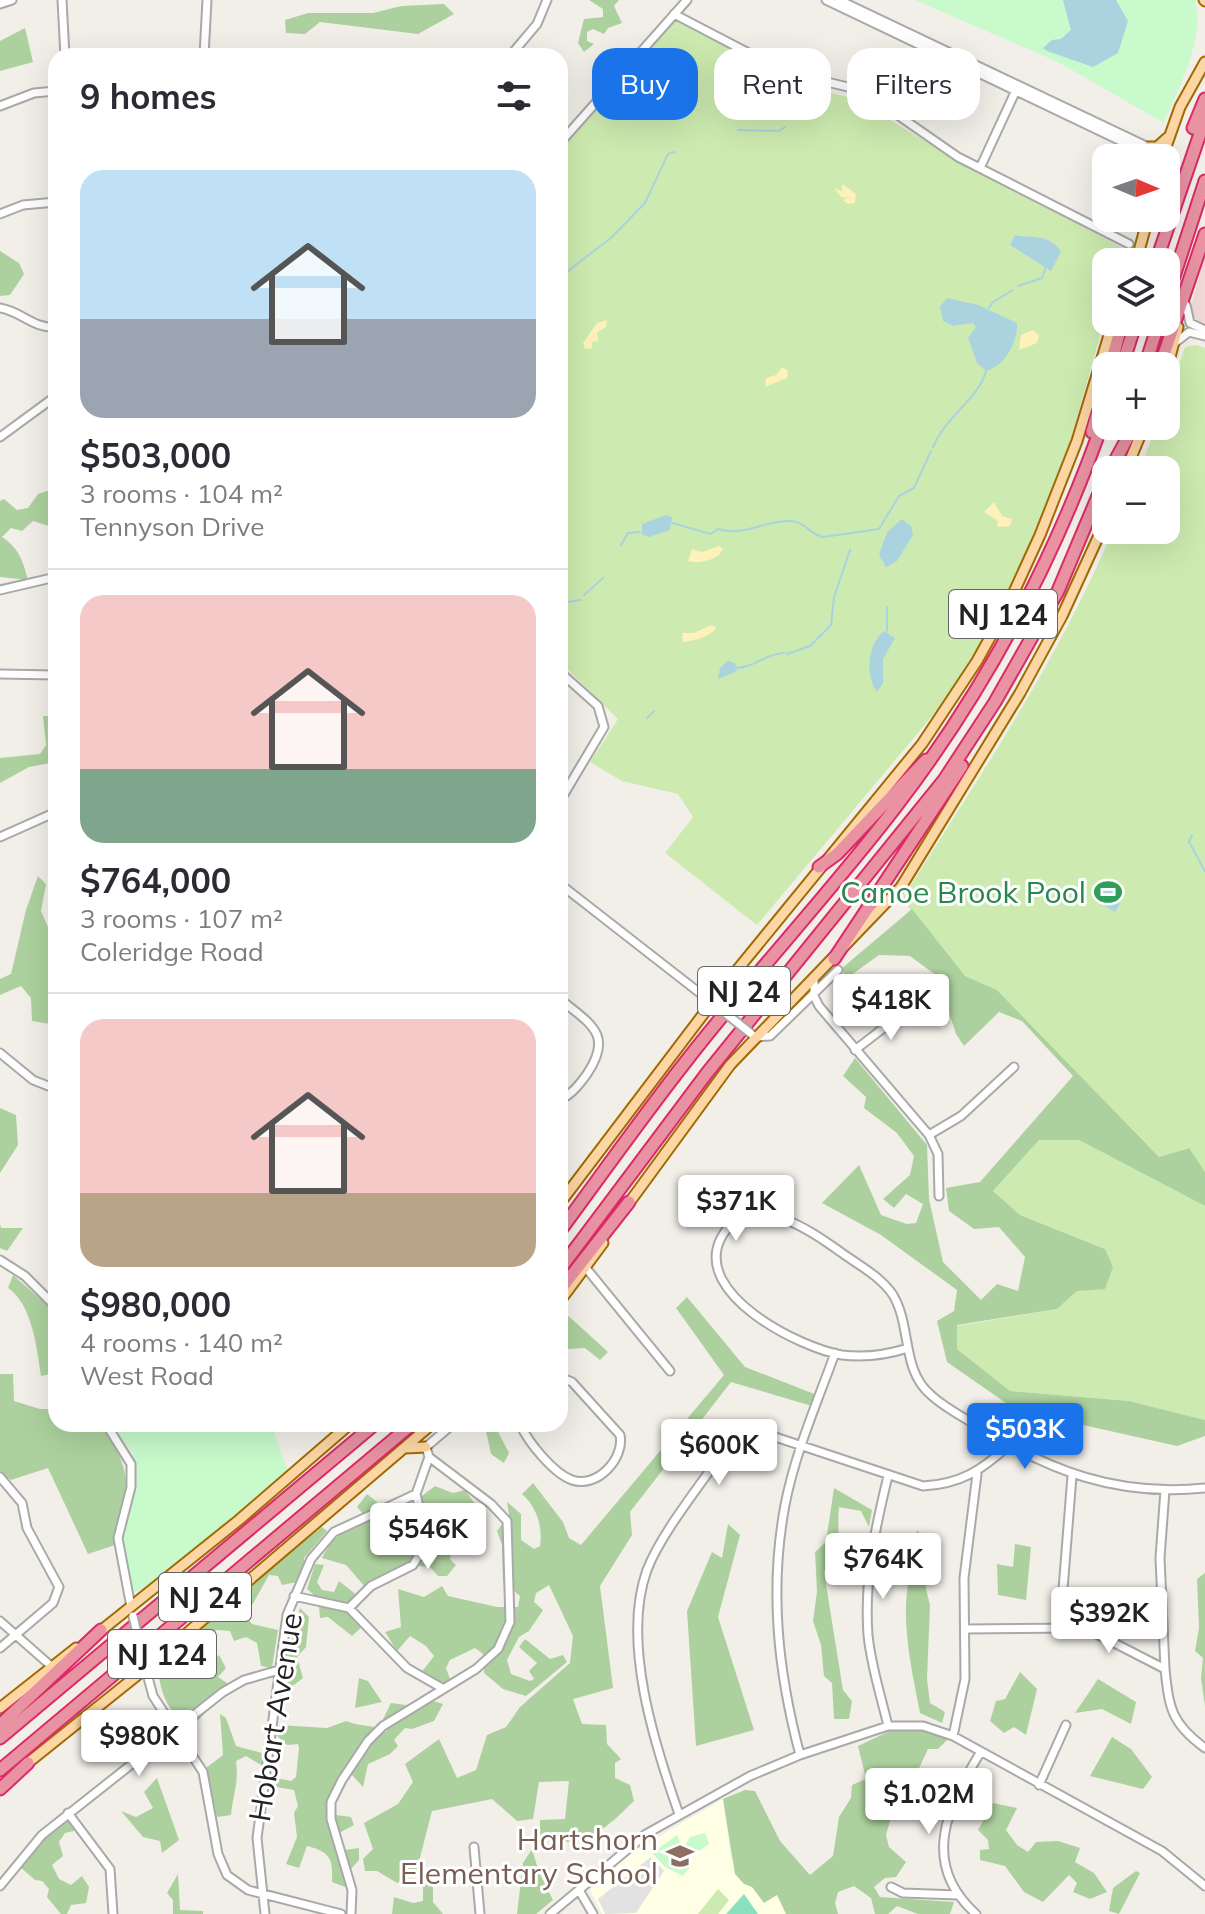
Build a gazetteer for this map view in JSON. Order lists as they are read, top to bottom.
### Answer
{
  "streets": {
    "highway": ["NJ 24"],
    "main road": ["NJ 124"],
    "street": ["Hobart Avenue"]
  },
  "places": {
    "sports": ["Canoe Brook Pool"],
    "school or university": ["Hartshorn Elementary School"]
  },
  "north": "right",
  "page": {
    "chip": ["Buy", "Rent", "Filters"],
    "heading": "9 homes",
    "map_buttons": ["+", "−"],
    "list": [
      {
        "name": "$503,000",
        "note": "3 rooms · 104 m² · Tennyson Drive"
      },
      {
        "name": "$764,000",
        "note": "3 rooms · 107 m² · Coleridge Road"
      },
      {
        "name": "$980,000",
        "note": "4 rooms · 140 m² · West Road"
      }
    ],
    "price": [
      "$418K",
      "$371K",
      "$503K",
      "$600K",
      "$546K",
      "$764K",
      "$392K",
      "$980K",
      "$1.02M"
    ]
  }
}
